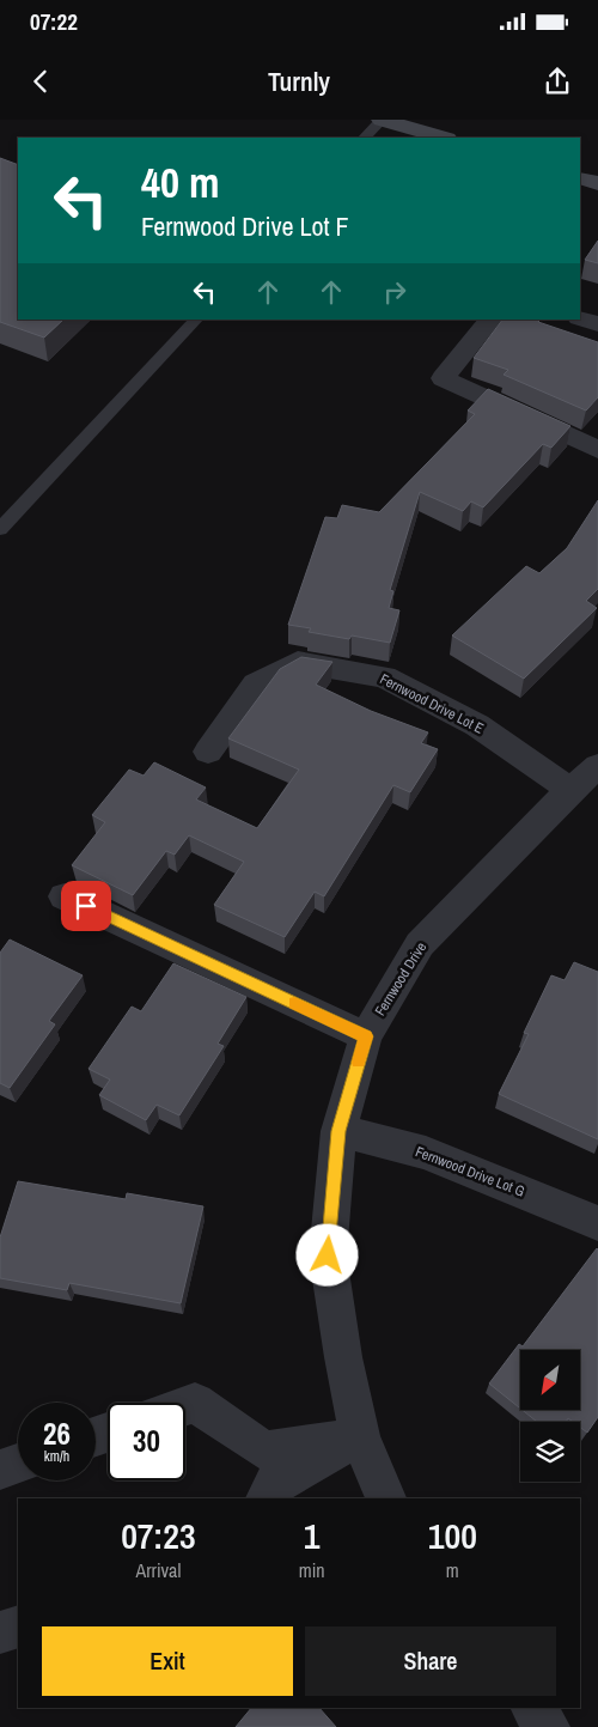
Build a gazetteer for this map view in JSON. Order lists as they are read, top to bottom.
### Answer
{
  "streets": {
    "street": ["Fernwood Drive Lot E", "Fernwood Drive", "Fernwood Drive Lot G"]
  },
  "crossings": [
    ["Fernwood Drive Lot E", "Fernwood Drive"],
    ["Fernwood Drive", "Fernwood Drive Lot G"]
  ],
  "north": "bottom left",
  "page": {
    "status": "07:22",
    "header": "Turnly",
    "turn": ["40 m", "Fernwood Drive Lot F"],
    "speed": "26 km/h",
    "limit": "30",
    "eta": [
      "07:23",
      "Arrival",
      "1",
      "min",
      "100",
      "m"
    ],
    "buttons": ["Exit", "Share"]
  }
}
